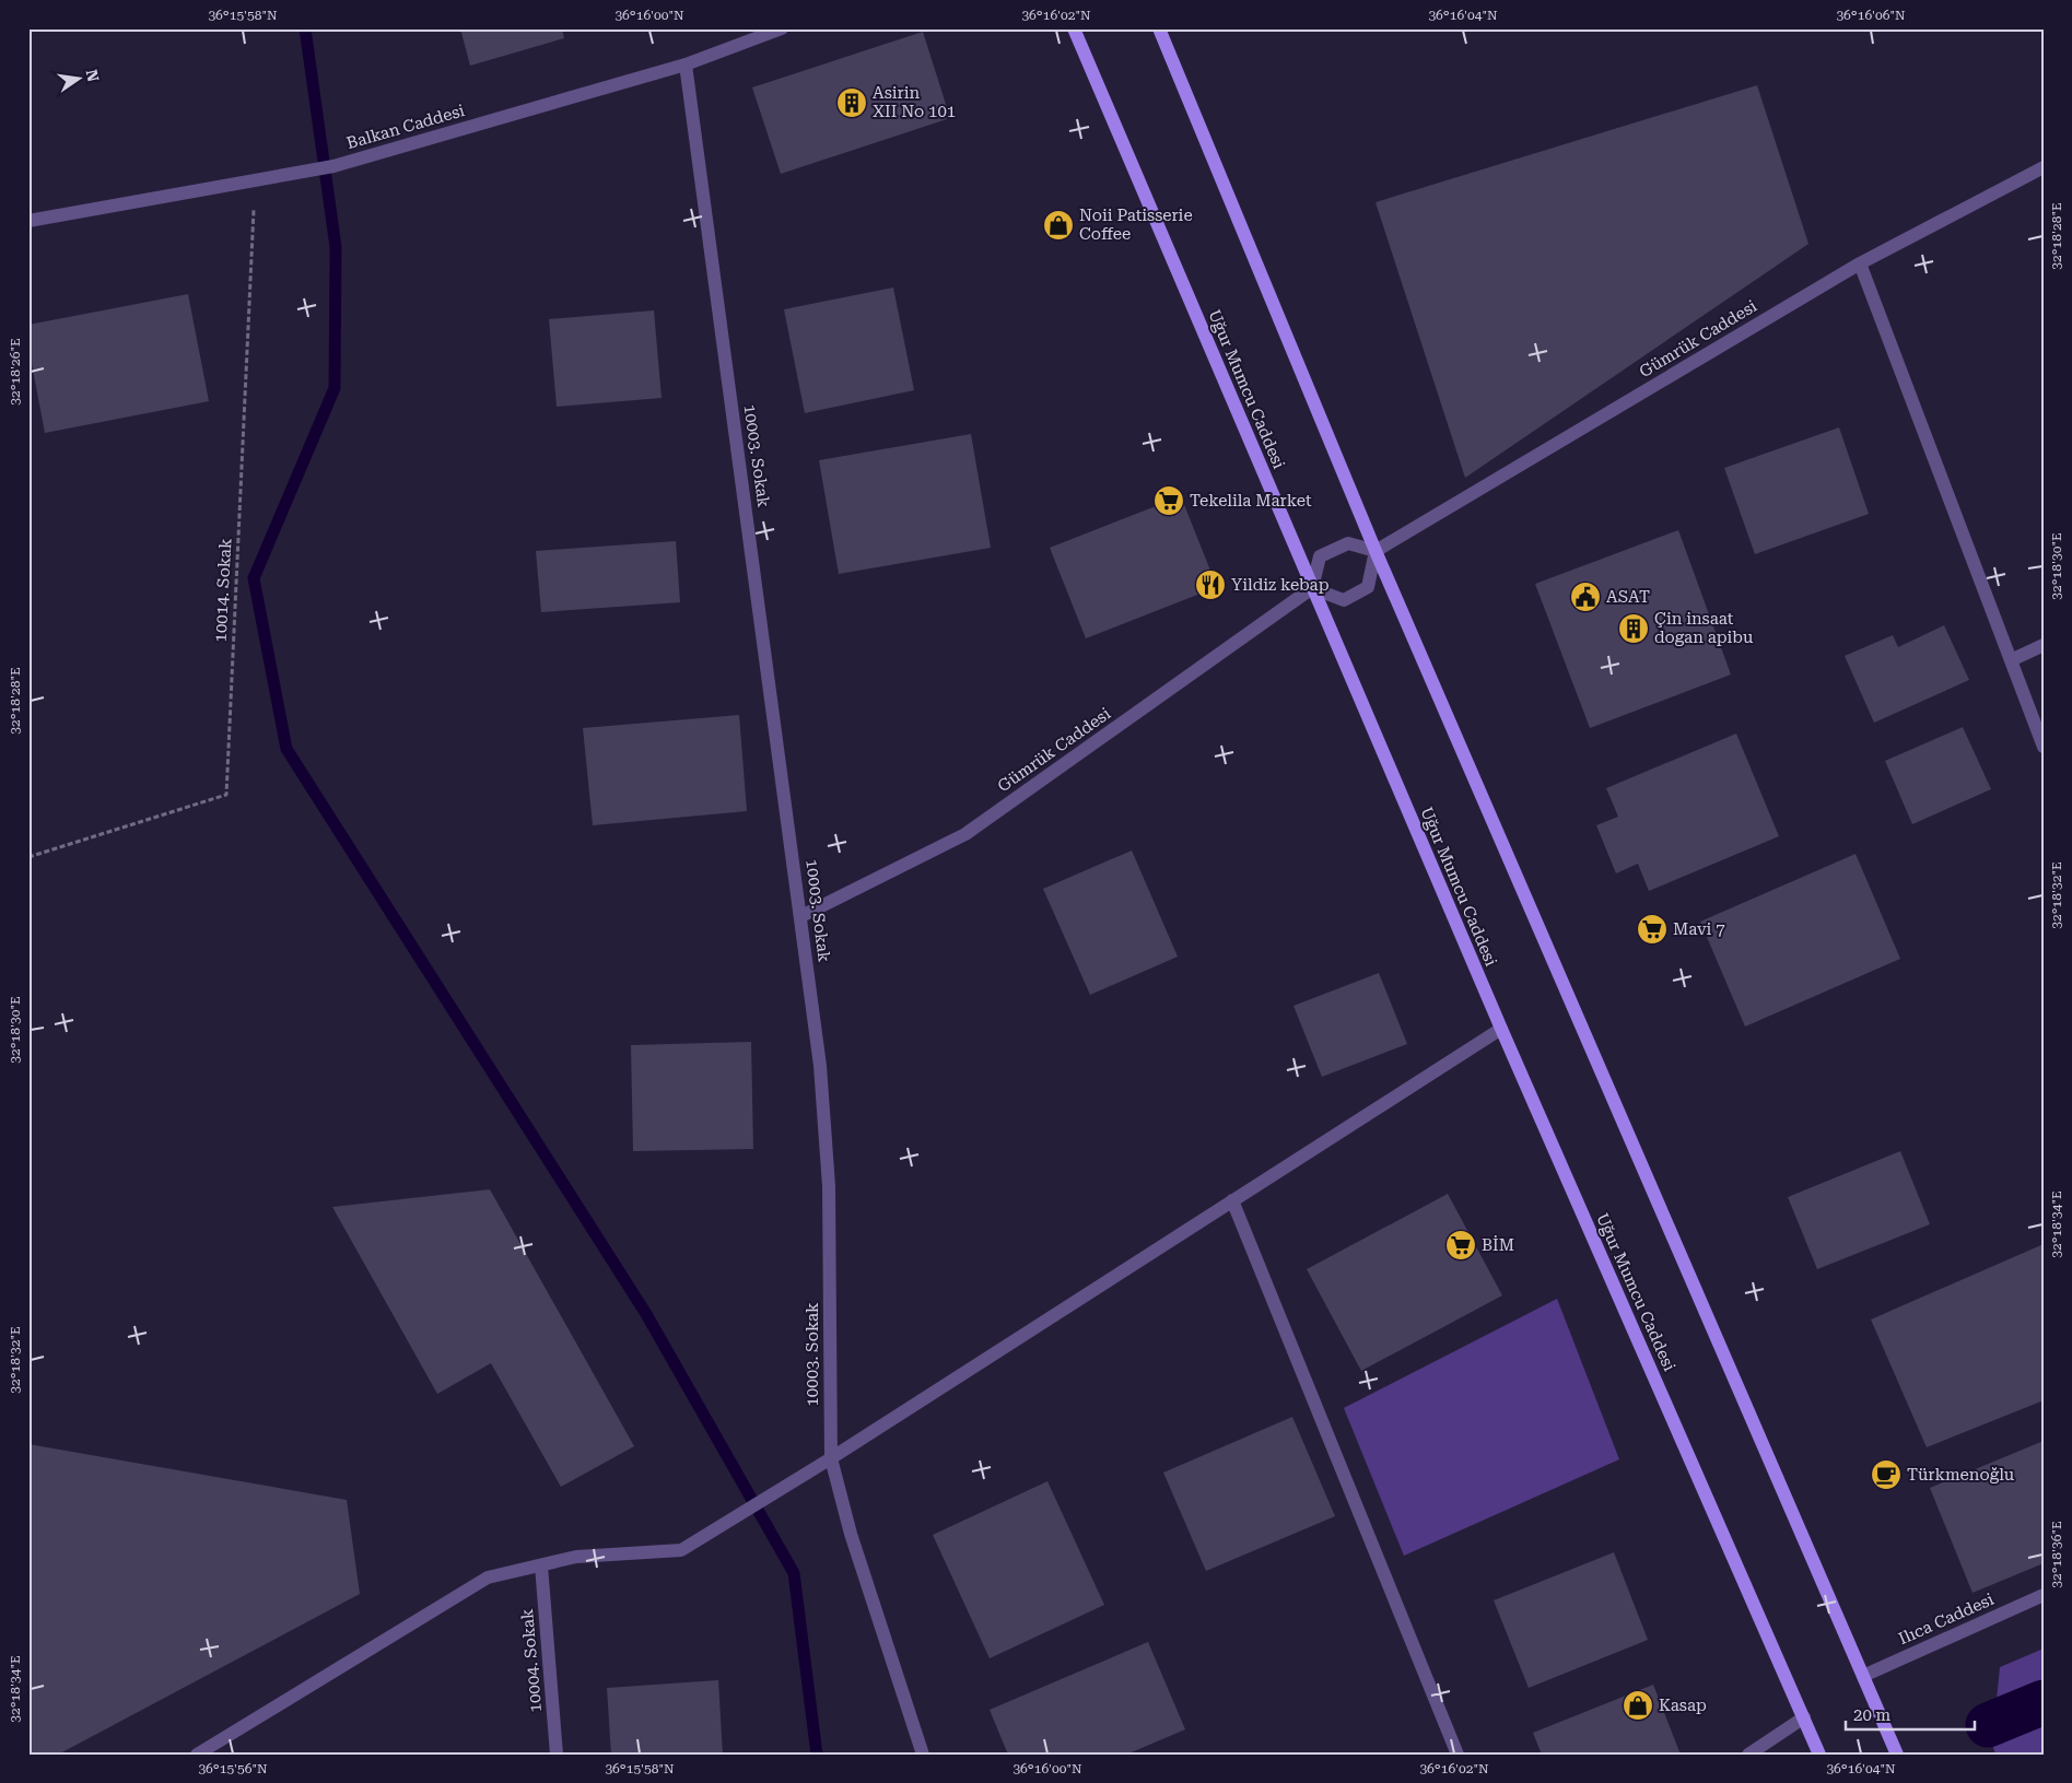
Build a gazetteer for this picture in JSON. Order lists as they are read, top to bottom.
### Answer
{
  "streets": {
    "main road": ["Uğur Mumcu Caddesi"],
    "street": [
      "Balkan Caddesi",
      "Gümrük Caddesi",
      "10003. Sokak",
      "Ilıca Caddesi",
      "10004. Sokak"
    ],
    "path": ["10014. Sokak"]
  },
  "crossings": [
    ["Balkan Caddesi", "10003. Sokak"],
    ["Balkan Caddesi", "10014. Sokak"],
    ["Gümrük Caddesi", "Uğur Mumcu Caddesi"],
    ["Gümrük Caddesi", "10003. Sokak"]
  ],
  "places": {
    "building": ["Asirin XII No 101", "Çin insaat dogan apibu"],
    "shop": ["Noii Patisserie Coffee", "Kasap"],
    "supermarket": ["Tekelila Market", "Mavi 7", "BİM"],
    "restaurant": ["Yildiz kebap"],
    "public building": ["ASAT"],
    "cafe": ["Türkmenoğlu"]
  },
  "scale_bar": "20 m",
  "north": "right",
  "coordinates": [
    "36°15'58\"N",
    "36°16'00\"N",
    "36°16'02\"N",
    "36°16'04\"N",
    "36°16'06\"N",
    "32°18'28\"E",
    "32°18'26\"E",
    "32°18'30\"E",
    "32°18'32\"E",
    "32°18'34\"E",
    "32°18'36\"E",
    "36°15'56\"N"
  ]
}
